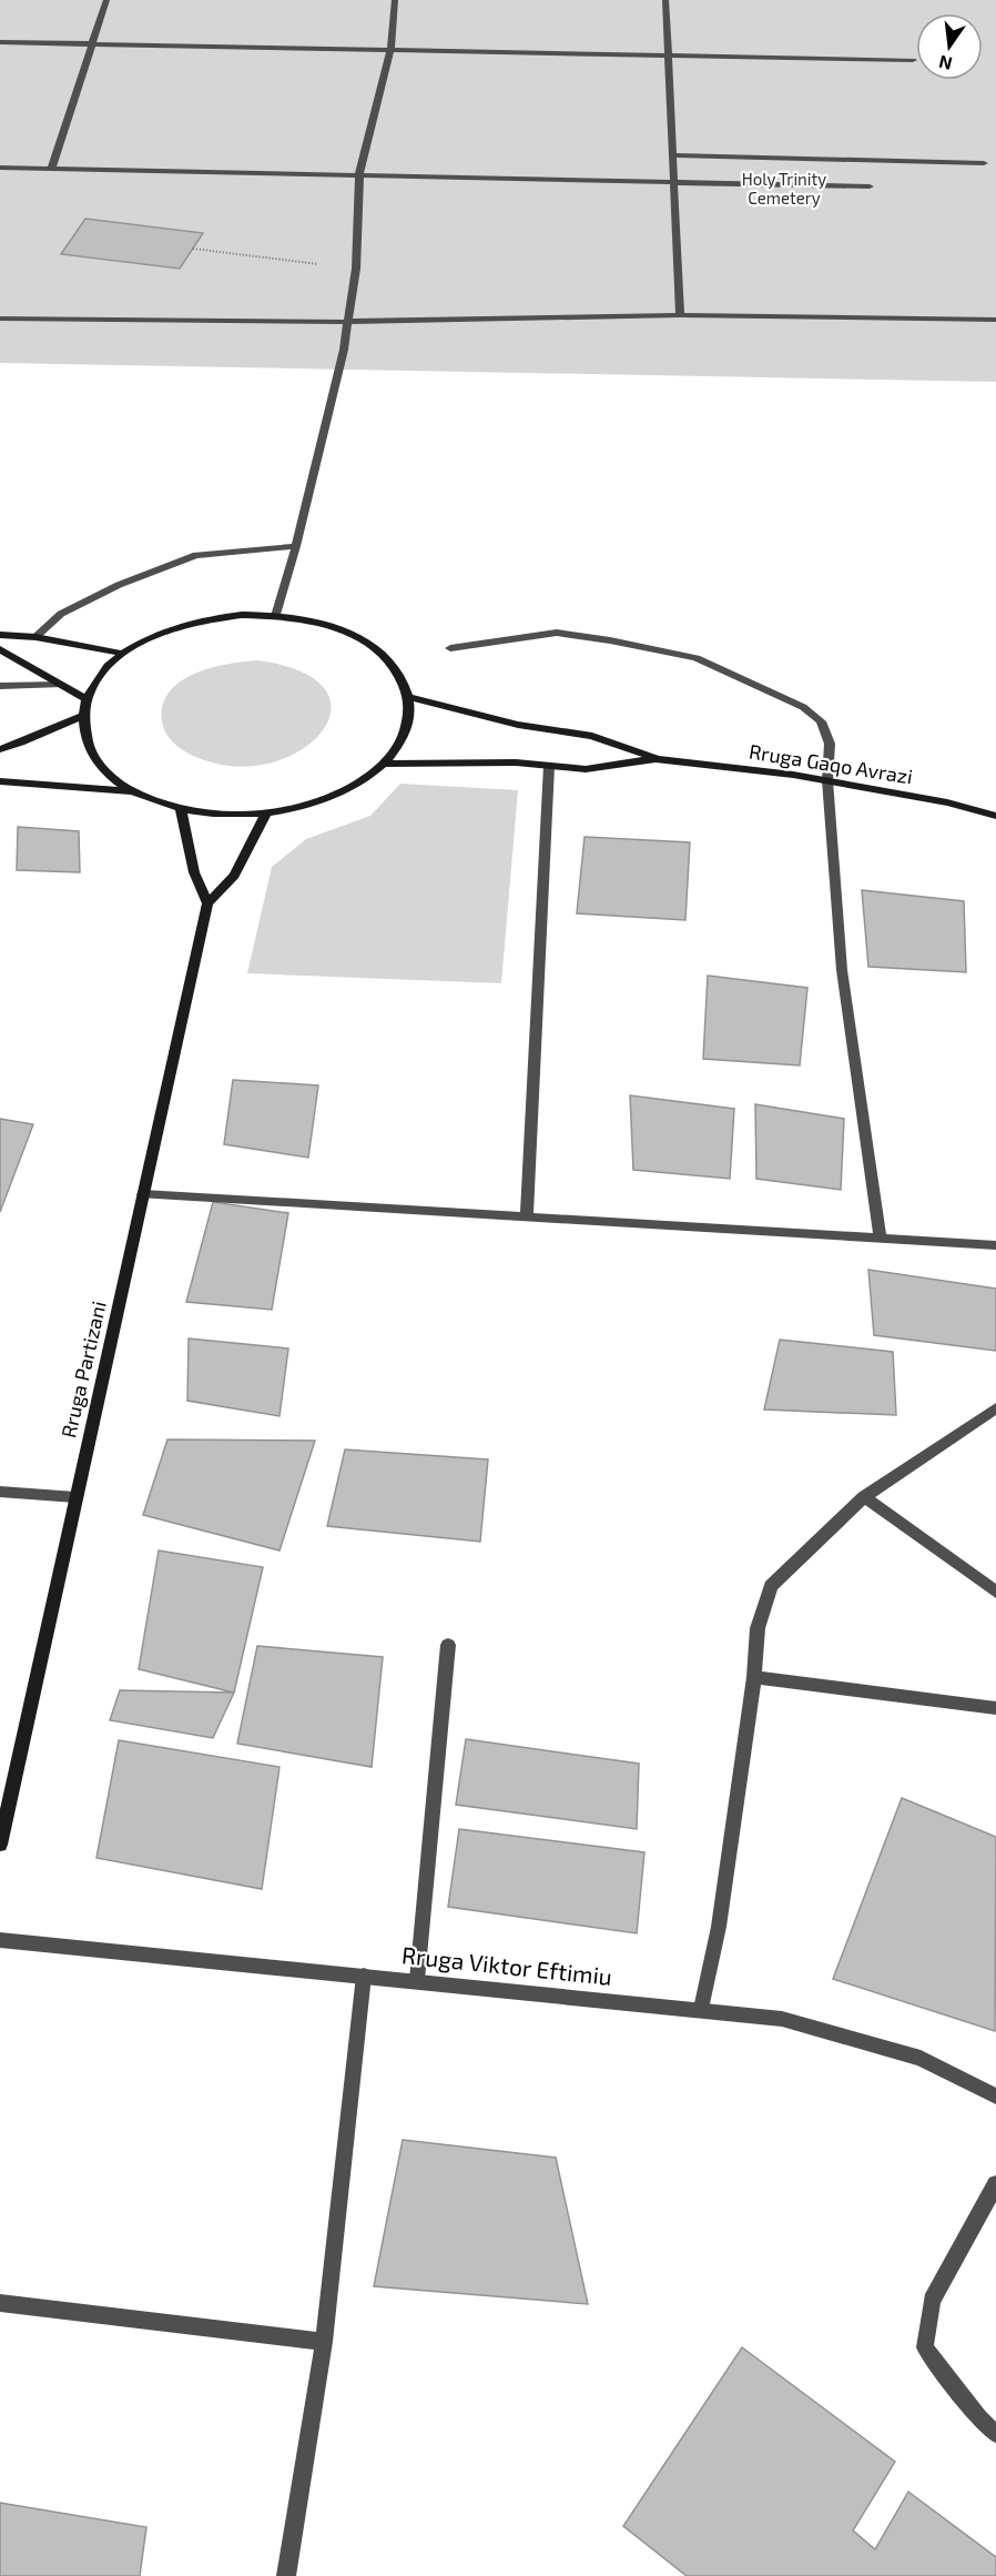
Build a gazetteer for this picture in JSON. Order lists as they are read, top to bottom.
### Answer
{
  "streets": {
    "main road": ["Rruga Gaqo Avrazi", "Rruga Partizani"],
    "street": ["Rruga Viktor Eftimiu"]
  },
  "parks": ["Holy Trinity Cemetery"],
  "north": "bottom"
}
